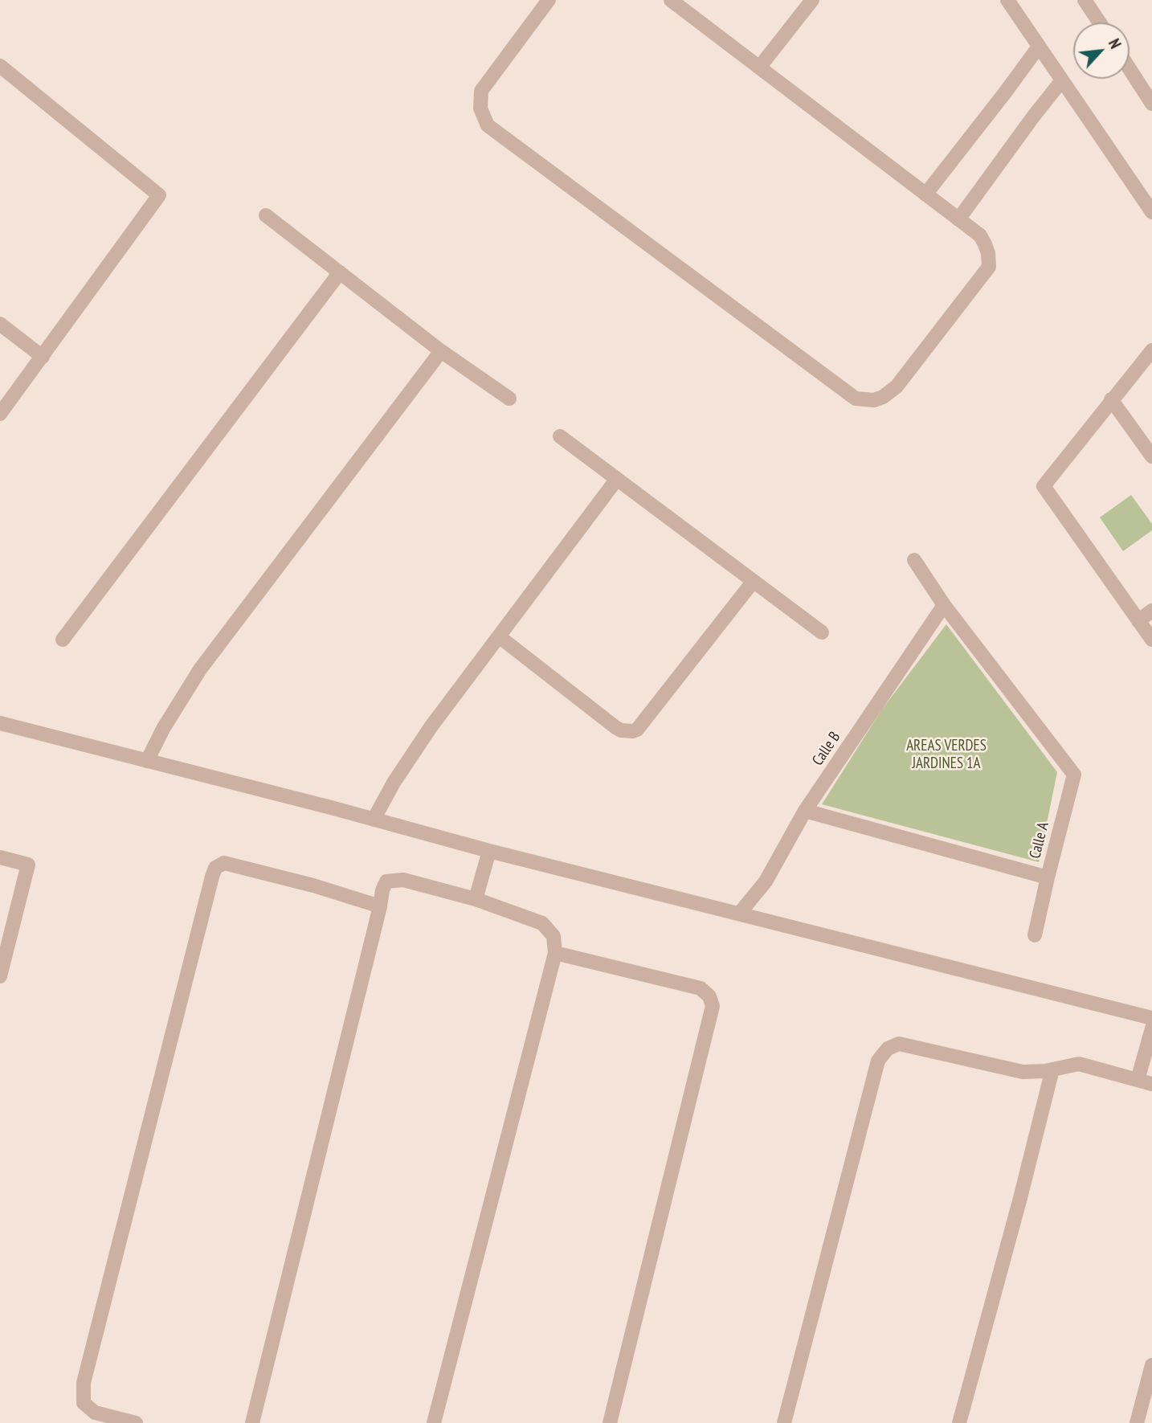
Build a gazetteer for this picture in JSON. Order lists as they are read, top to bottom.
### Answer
{
  "streets": {
    "street": ["Calle B", "Calle A"]
  },
  "crossings": [
    ["Calle B", "Calle A"]
  ],
  "parks": ["AREAS VERDES JARDINES 1A"],
  "north": "top right"
}
